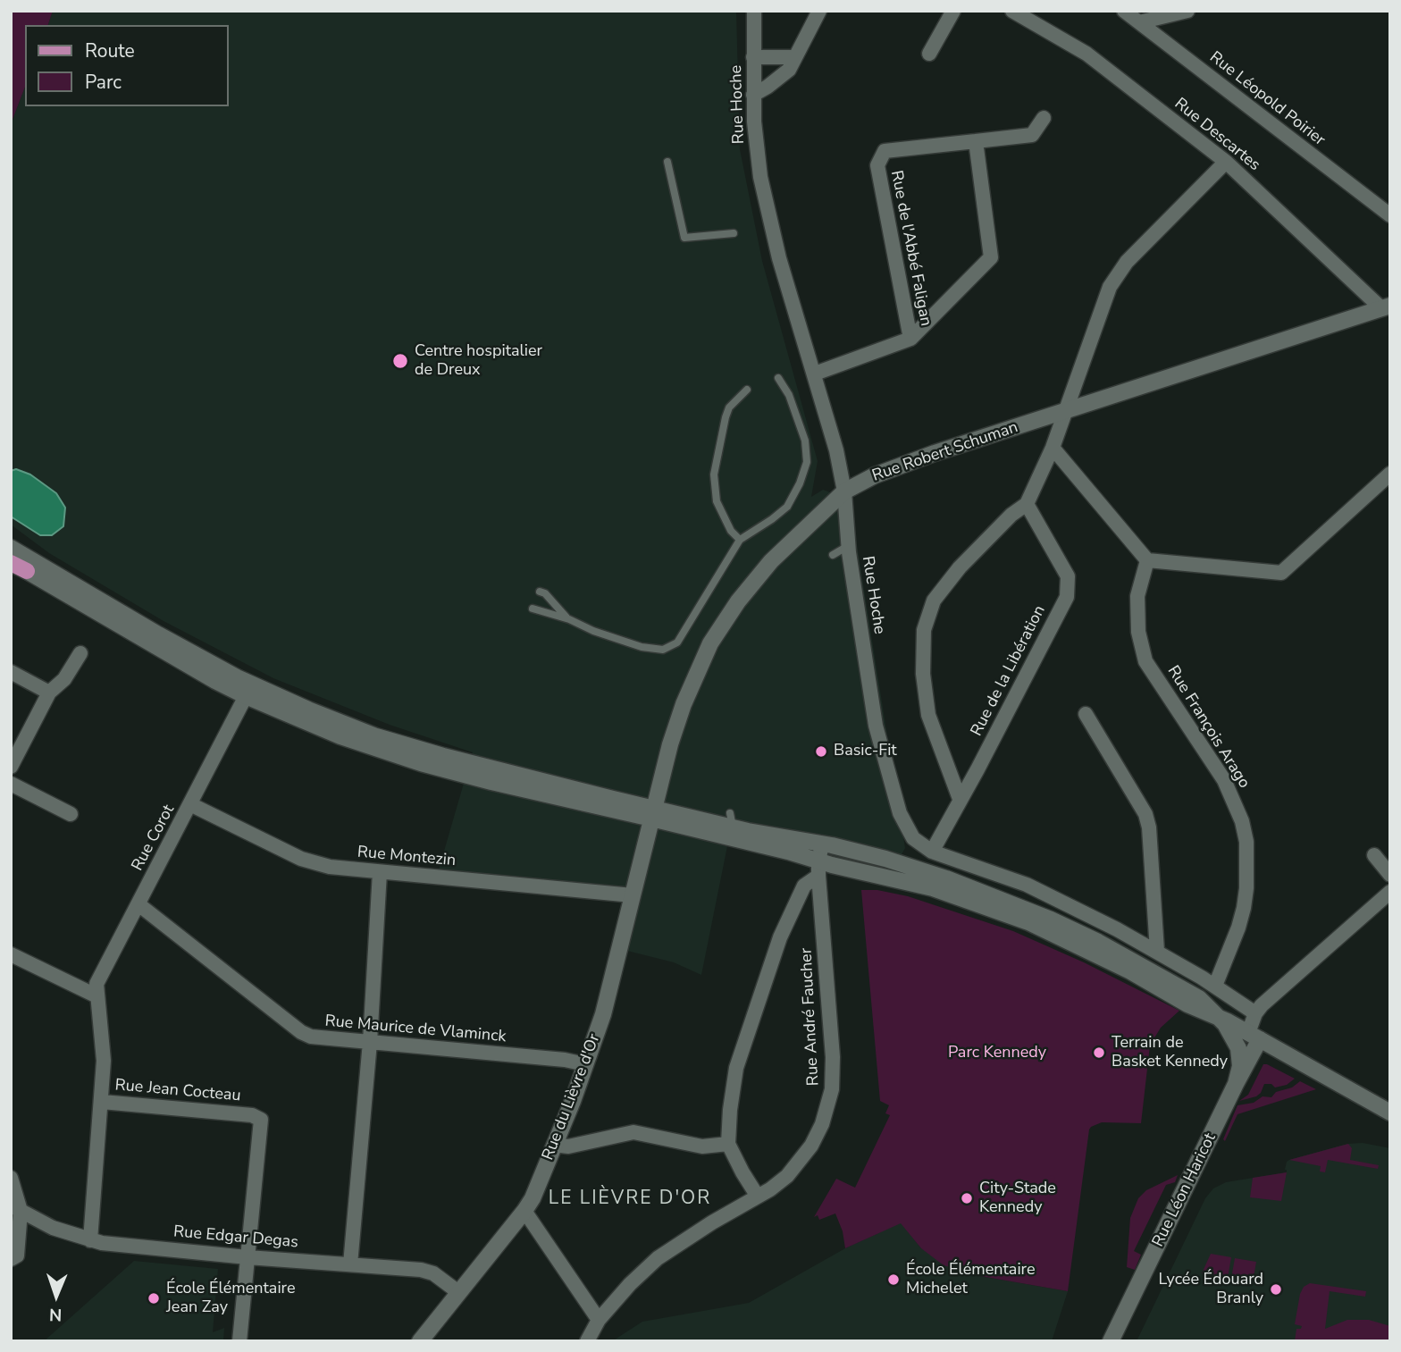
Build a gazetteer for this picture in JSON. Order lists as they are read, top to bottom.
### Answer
{
  "streets": {
    "main road": ["Rue Robert Schuman", "Rue du Lièvre d'Or", "Rue Léon Haricot"],
    "street": [
      "Rue Léopold Poirier",
      "Rue Hoche",
      "Rue Descartes",
      "Rue de l'Abbé Faligan",
      "Rue de la Libération",
      "Rue François Arago",
      "Rue Corot",
      "Rue Montezin",
      "Rue André Faucher",
      "Rue Maurice de Vlaminck",
      "Rue Jean Cocteau",
      "Rue Edgar Degas"
    ]
  },
  "crossings": [
    ["Rue Hoche", "Rue de l'Abbé Faligan"],
    ["Rue Hoche", "Rue Robert Schuman"],
    ["Rue Hoche", "Rue de la Libération"],
    ["Rue Hoche", "Rue François Arago"],
    ["Rue Descartes", "Rue Robert Schuman"],
    ["Rue Robert Schuman", "Rue du Lièvre d'Or"],
    ["Rue Corot", "Rue Montezin"],
    ["Rue Corot", "Rue Maurice de Vlaminck"],
    ["Rue Montezin", "Rue du Lièvre d'Or"],
    ["Rue Maurice de Vlaminck", "Rue du Lièvre d'Or"],
    ["Rue Jean Cocteau", "Rue Edgar Degas"],
    ["Rue du Lièvre d'Or", "Rue Edgar Degas"]
  ],
  "districts": ["LE LIÈVRE D'OR"],
  "parks": ["Parc Kennedy"],
  "places": [
    "Centre hospitalier de Dreux",
    "Basic-Fit",
    "Terrain de Basket Kennedy",
    "City-Stade Kennedy",
    "École Élémentaire Michelet",
    "Lycée Édouard Branly",
    "École Élémentaire Jean Zay"
  ],
  "legend": ["Route", "Parc"],
  "north": "bottom"
}
